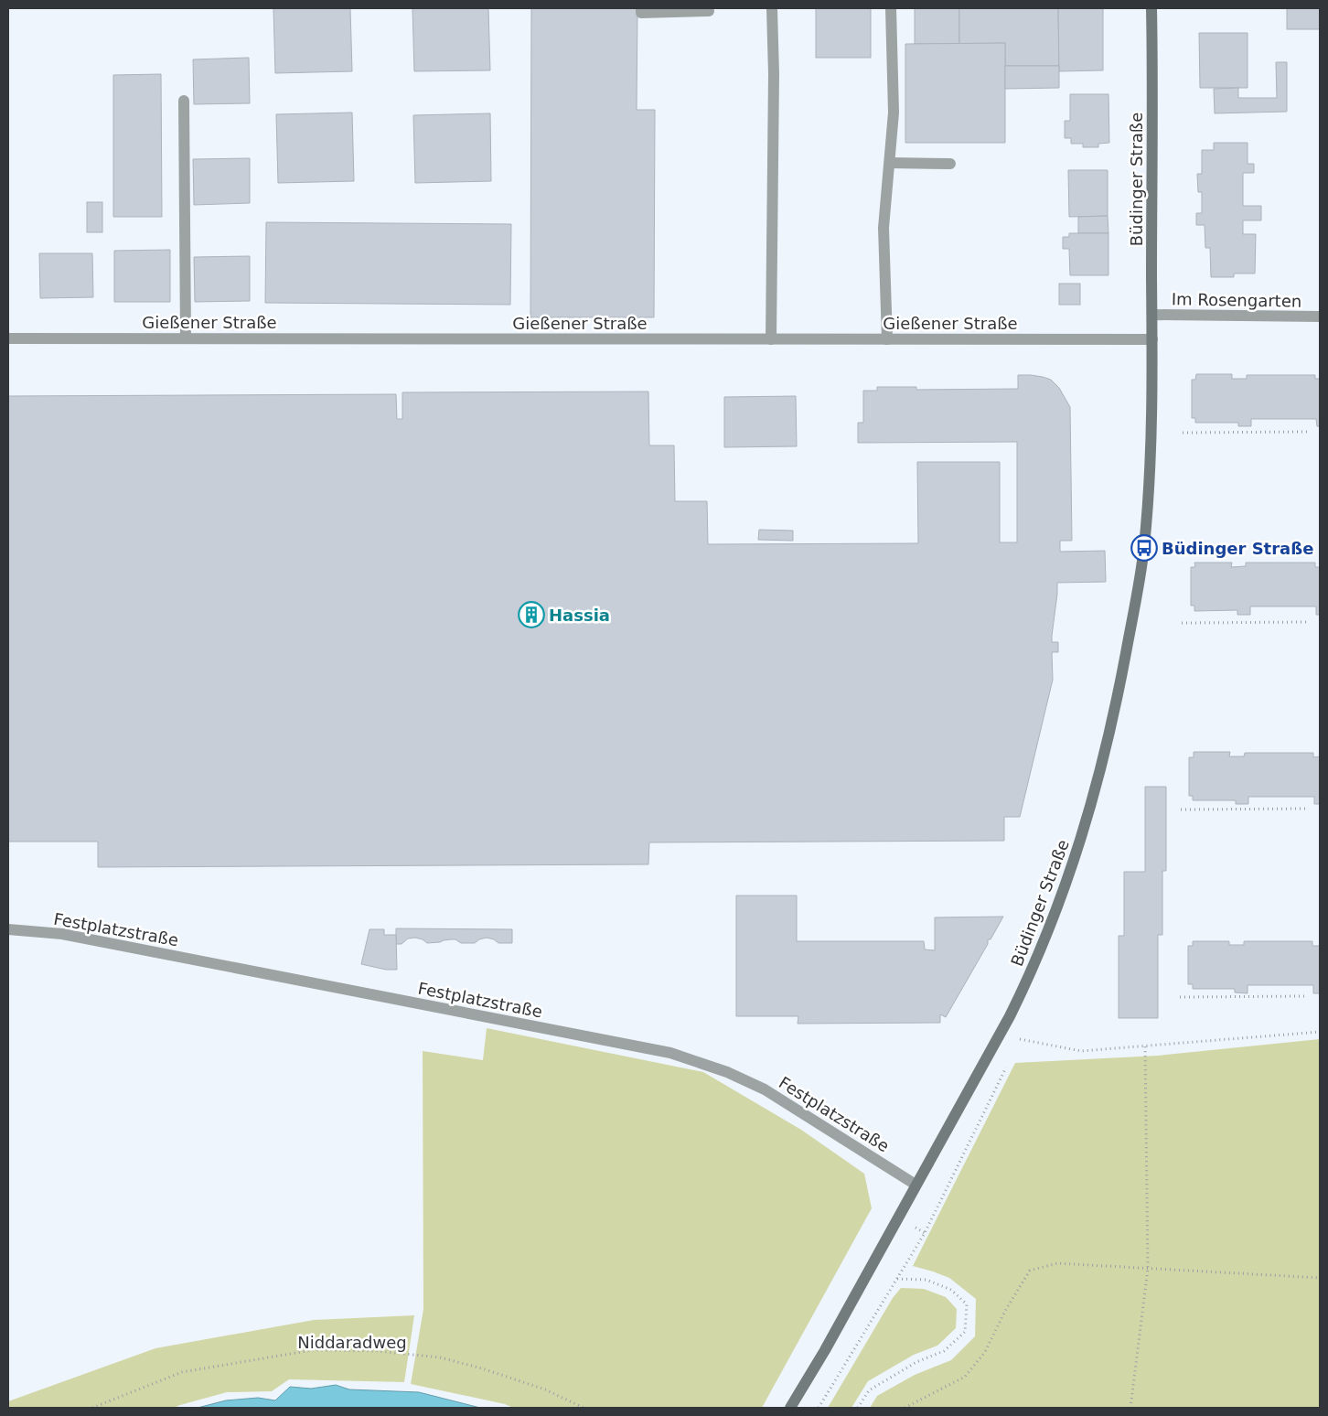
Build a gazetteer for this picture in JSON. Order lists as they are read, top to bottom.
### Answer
{
  "streets": {
    "main road": ["Büdinger Straße"],
    "street": ["Im Rosengarten", "Gießener Straße", "Festplatzstraße"],
    "path": ["Niddaradweg"]
  },
  "crossings": [
    ["Büdinger Straße", "Im Rosengarten"],
    ["Büdinger Straße", "Gießener Straße"],
    ["Büdinger Straße", "Festplatzstraße"]
  ],
  "places": {
    "bus stop": ["Büdinger Straße"],
    "building": ["Hassia"]
  }
}
